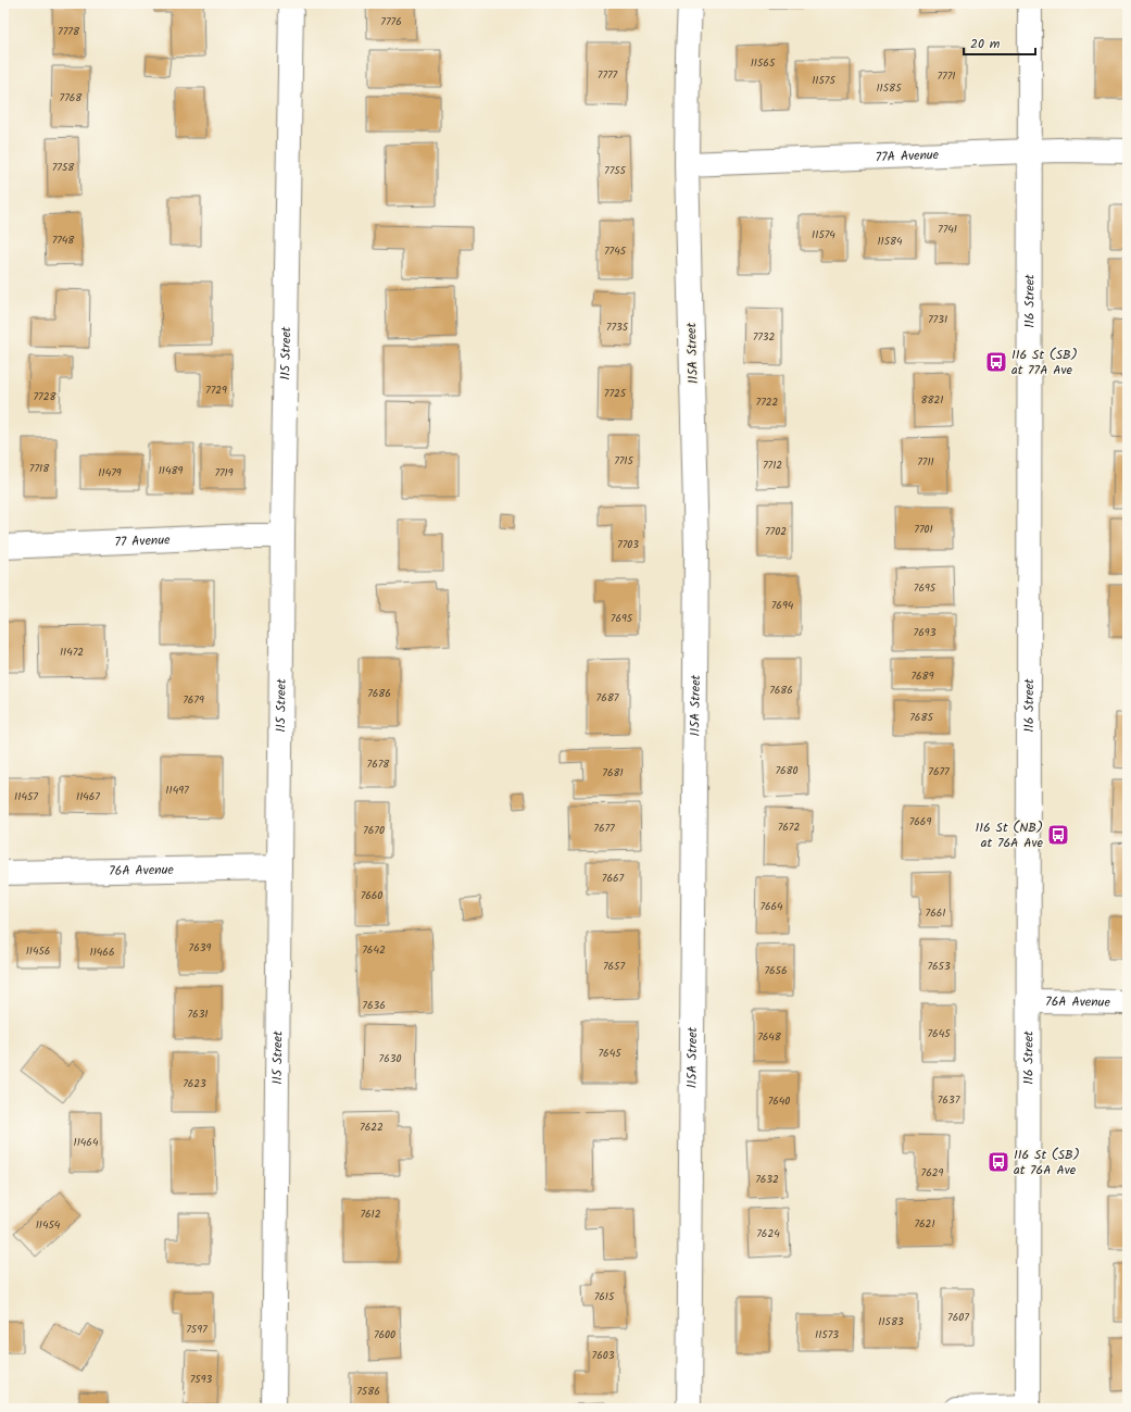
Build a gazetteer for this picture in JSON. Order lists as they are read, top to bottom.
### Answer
{
  "streets": {
    "street": [
      "77A Avenue",
      "116 Street",
      "115A Street",
      "115 Street",
      "77 Avenue",
      "76A Avenue"
    ]
  },
  "crossings": [
    ["77A Avenue", "116 Street"],
    ["77A Avenue", "115A Street"],
    ["116 Street", "76A Avenue"],
    ["115 Street", "77 Avenue"],
    ["115 Street", "76A Avenue"]
  ],
  "places": {
    "bus stop": ["116 St (SB) at 77A Ave", "116 St (NB) at 76A Ave", "116 St (SB) at 76A Ave"]
  },
  "house_numbers": [
    "7776",
    "7778",
    "11565",
    "7777",
    "7771",
    "11575",
    "11585",
    "7768",
    "7758",
    "7755",
    "7741",
    "11574",
    "7748",
    "11584",
    "7745",
    "7731",
    "7735",
    "7732",
    "7729",
    "7725",
    "7728",
    "8821",
    "7722",
    "7715",
    "7711",
    "7712",
    "7718",
    "11489",
    "11479",
    "7719",
    "7701",
    "7702",
    "7703",
    "7695",
    "7694",
    "7695",
    "7693",
    "11472",
    "7689",
    "7686",
    "7686",
    "7687",
    "7679",
    "7685",
    "7678",
    "7680",
    "7677",
    "7681",
    "11497",
    "11457",
    "11467",
    "7669",
    "7672",
    "7677",
    "7670",
    "7667",
    "7660",
    "7664",
    "7661",
    "7639",
    "7642",
    "11456",
    "11466",
    "7657",
    "7653",
    "7656",
    "7636",
    "7631",
    "7645",
    "7648",
    "7645",
    "7630",
    "7623",
    "7637",
    "7640",
    "7622",
    "11464",
    "7629",
    "7632",
    "7612",
    "7621",
    "11454",
    "7624",
    "7615",
    "7607",
    "11583",
    "7597",
    "7600",
    "11573",
    "7603",
    "7593",
    "7586"
  ],
  "scale_bar": "20 m"
}
